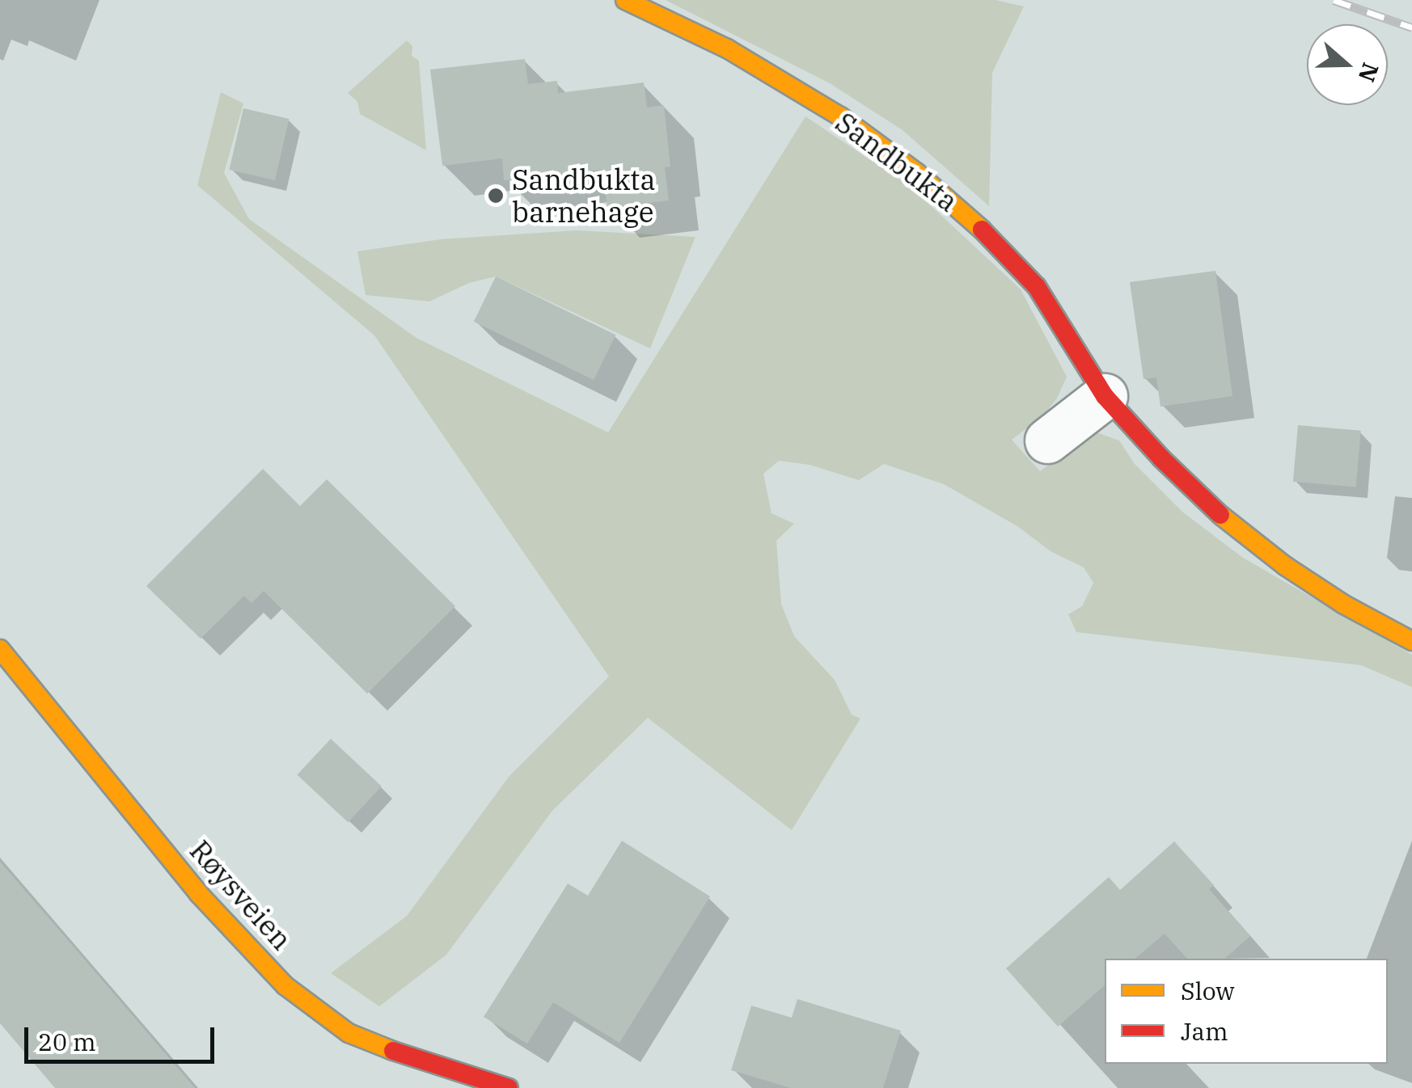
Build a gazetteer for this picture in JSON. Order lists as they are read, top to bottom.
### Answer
{
  "streets": {
    "street": ["Sandbukta", "Røysveien"]
  },
  "places": ["Sandbukta barnehage"],
  "legend": ["Slow", "Jam"],
  "scale_bar": "20 m",
  "north": "right"
}
